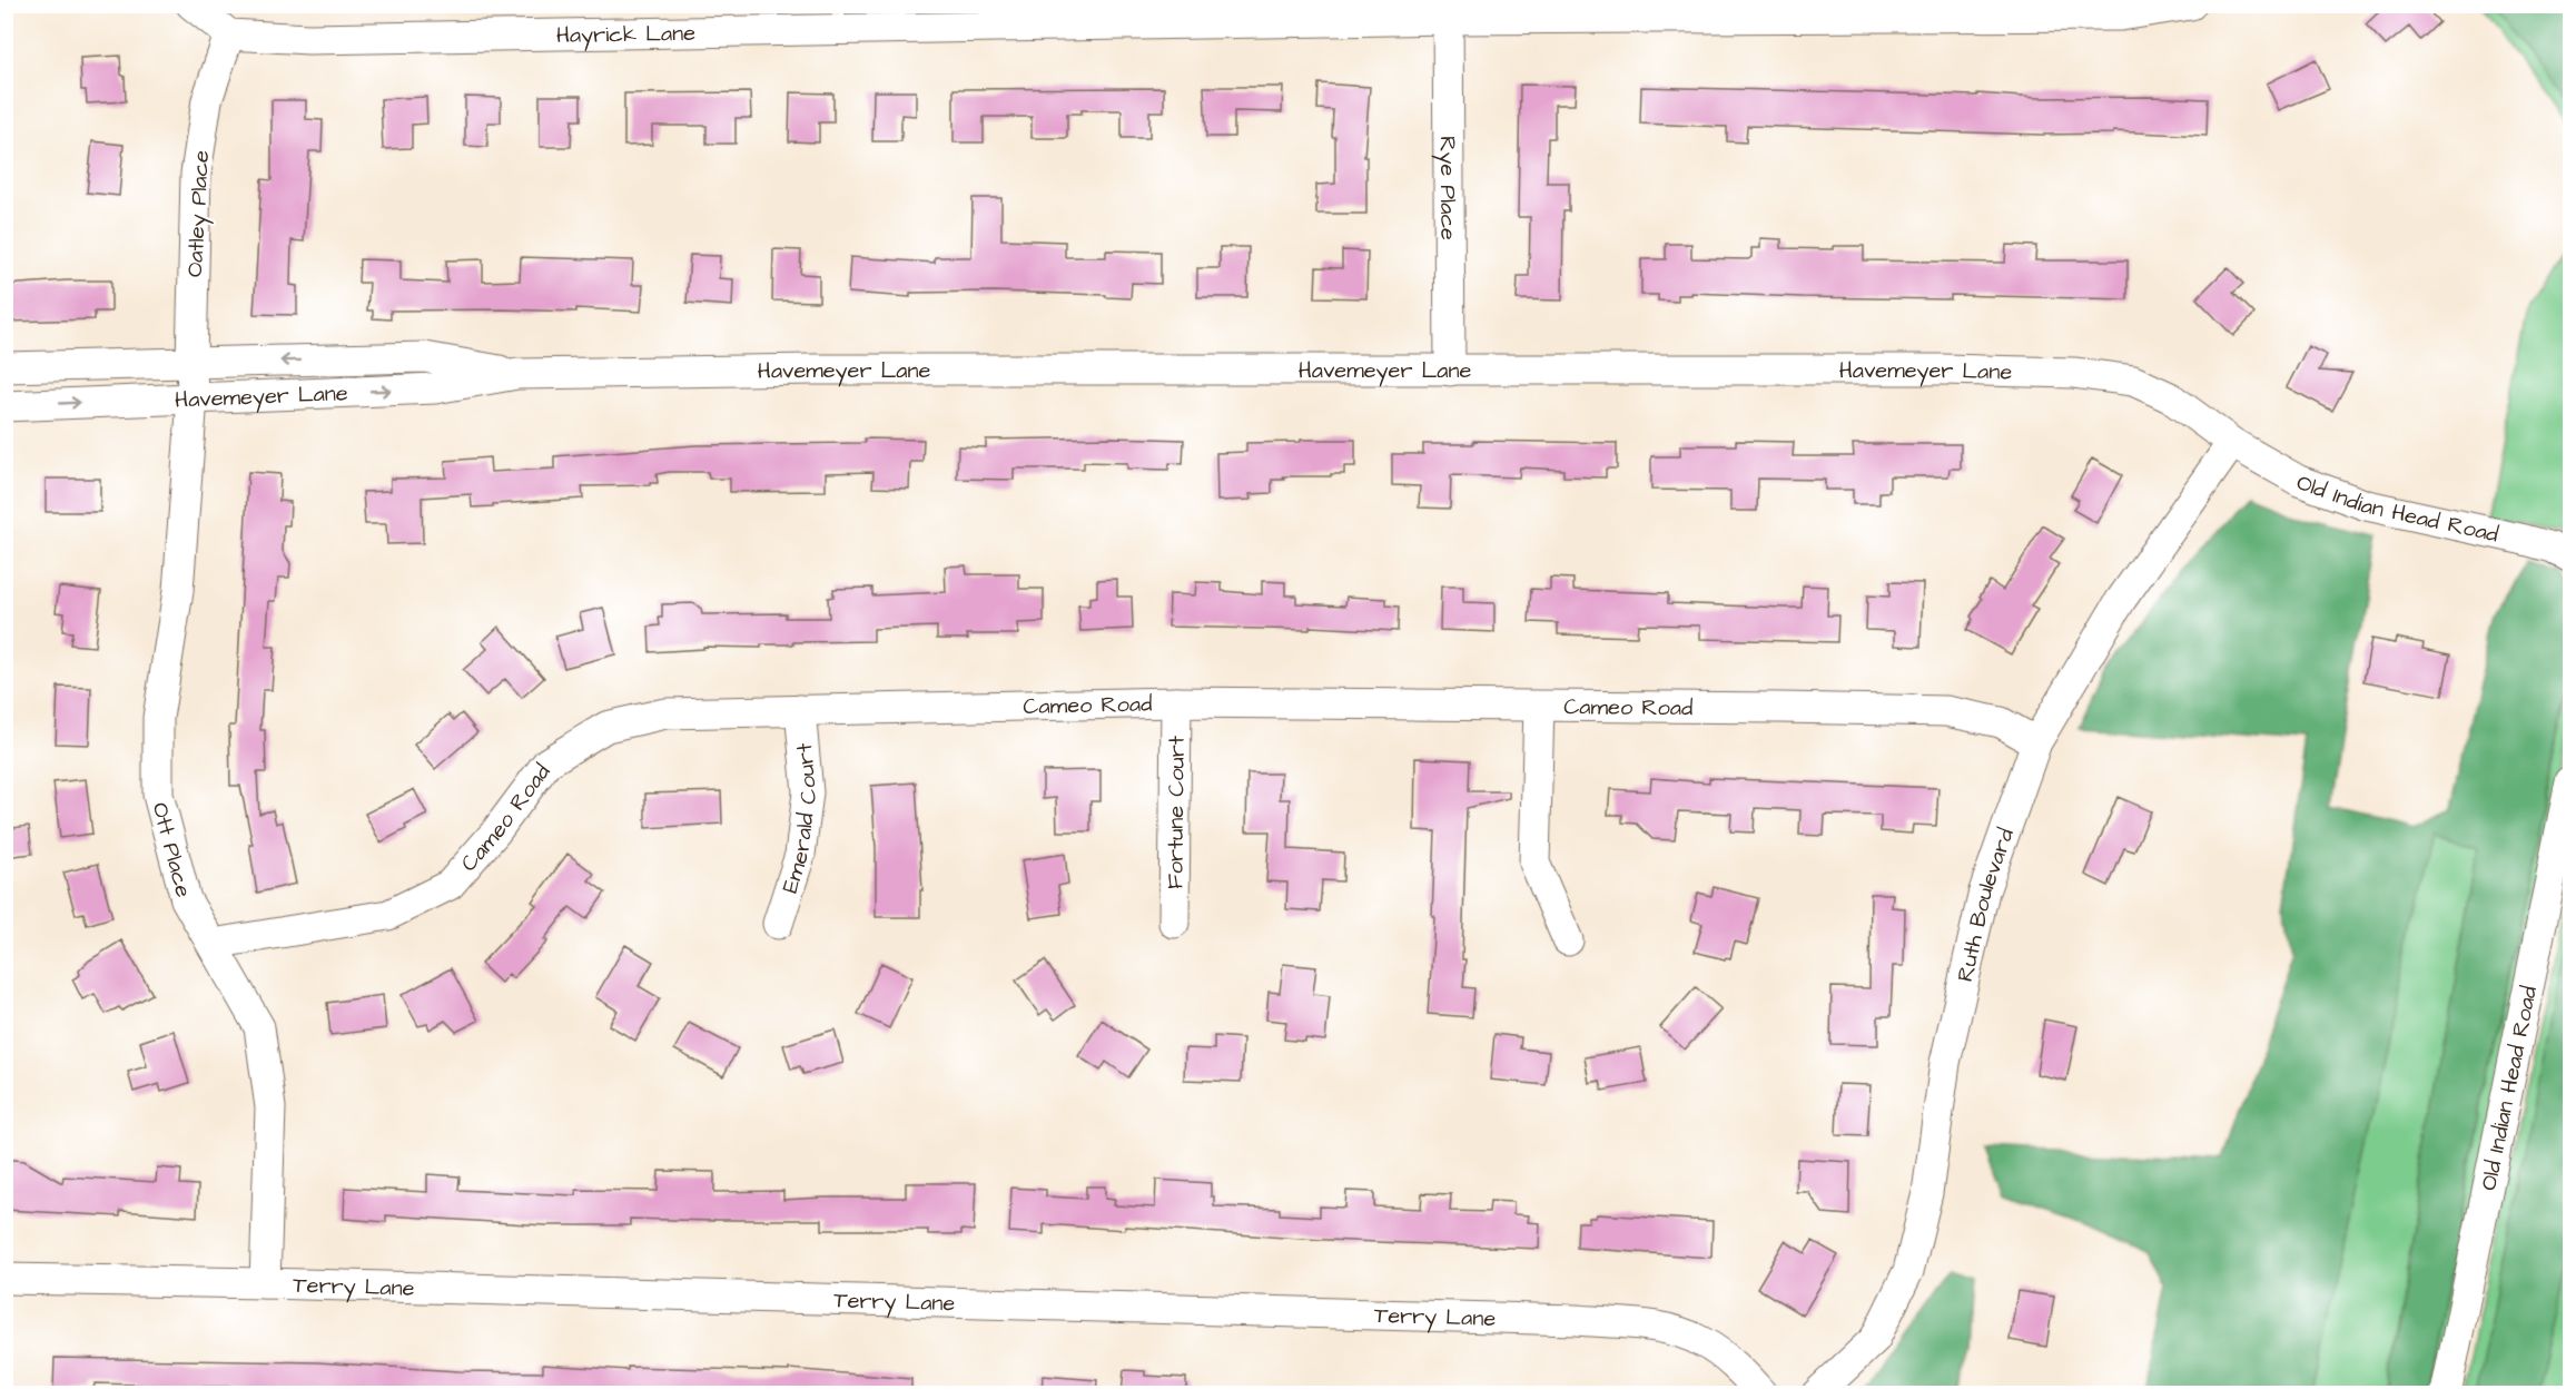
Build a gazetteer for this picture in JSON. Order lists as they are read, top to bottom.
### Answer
{
  "streets": {
    "street": [
      "Hayrick Lane",
      "Rye Place",
      "Oatley Place",
      "Havemeyer Lane",
      "Old Indian Head Road",
      "Cameo Road",
      "Fortune Court",
      "Emerald Court",
      "Ott Place",
      "Ruth Boulevard",
      "Terry Lane"
    ]
  },
  "crossings": [
    ["Hayrick Lane", "Rye Place"],
    ["Hayrick Lane", "Oatley Place"],
    ["Rye Place", "Havemeyer Lane"],
    ["Oatley Place", "Havemeyer Lane"],
    ["Oatley Place", "Ott Place"],
    ["Havemeyer Lane", "Old Indian Head Road"],
    ["Havemeyer Lane", "Ott Place"],
    ["Havemeyer Lane", "Ruth Boulevard"],
    ["Old Indian Head Road", "Ruth Boulevard"],
    ["Cameo Road", "Fortune Court"],
    ["Cameo Road", "Emerald Court"],
    ["Cameo Road", "Ott Place"],
    ["Cameo Road", "Ruth Boulevard"],
    ["Ott Place", "Terry Lane"]
  ]
}
